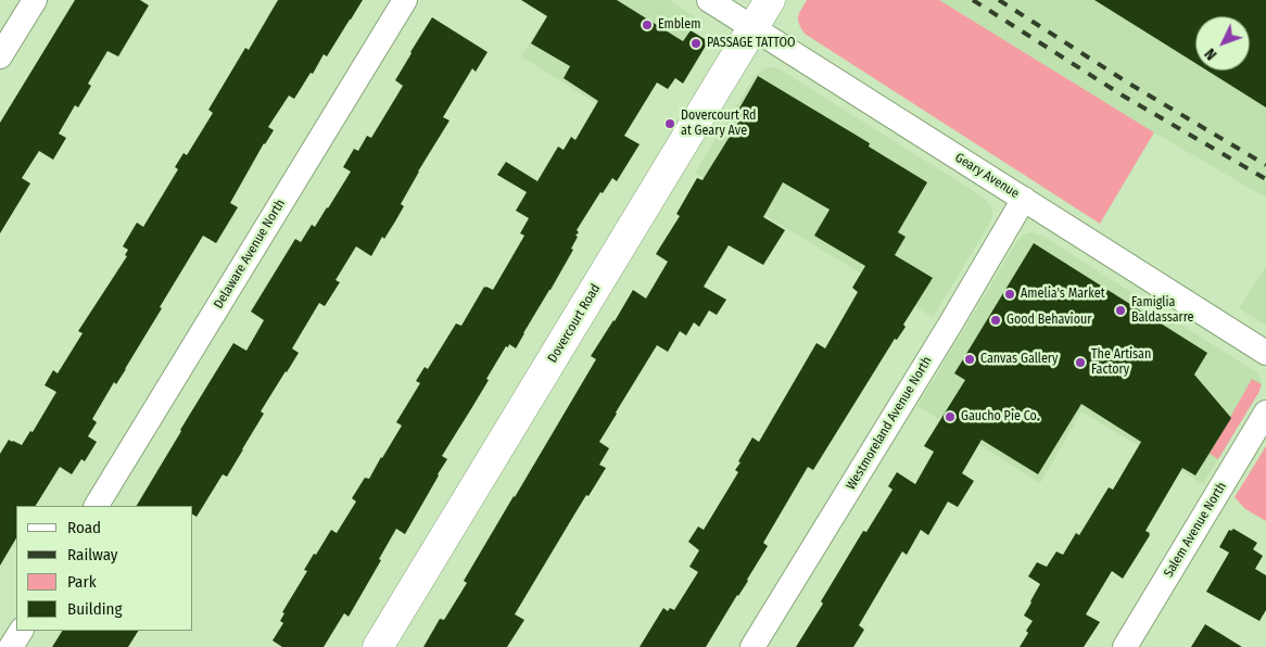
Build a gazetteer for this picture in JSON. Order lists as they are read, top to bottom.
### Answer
{
  "streets": {
    "street": [
      "Geary Avenue",
      "Delaware Avenue North",
      "Dovercourt Road",
      "Westmoreland Avenue North",
      "Salem Avenue North"
    ]
  },
  "crossings": [
    ["Geary Avenue", "Dovercourt Road"],
    ["Geary Avenue", "Westmoreland Avenue North"]
  ],
  "places": [
    "Emblem",
    "PASSAGE TATTOO",
    "Dovercourt Rd at Geary Ave",
    "Amelia's Market",
    "Famiglia Baldassarre",
    "Good Behaviour",
    "Canvas Gallery",
    "The Artisan Factory",
    "Gaucho Pie Co."
  ],
  "legend": [
    "Road",
    "Railway",
    "Park",
    "Building"
  ],
  "north": "bottom left"
}
